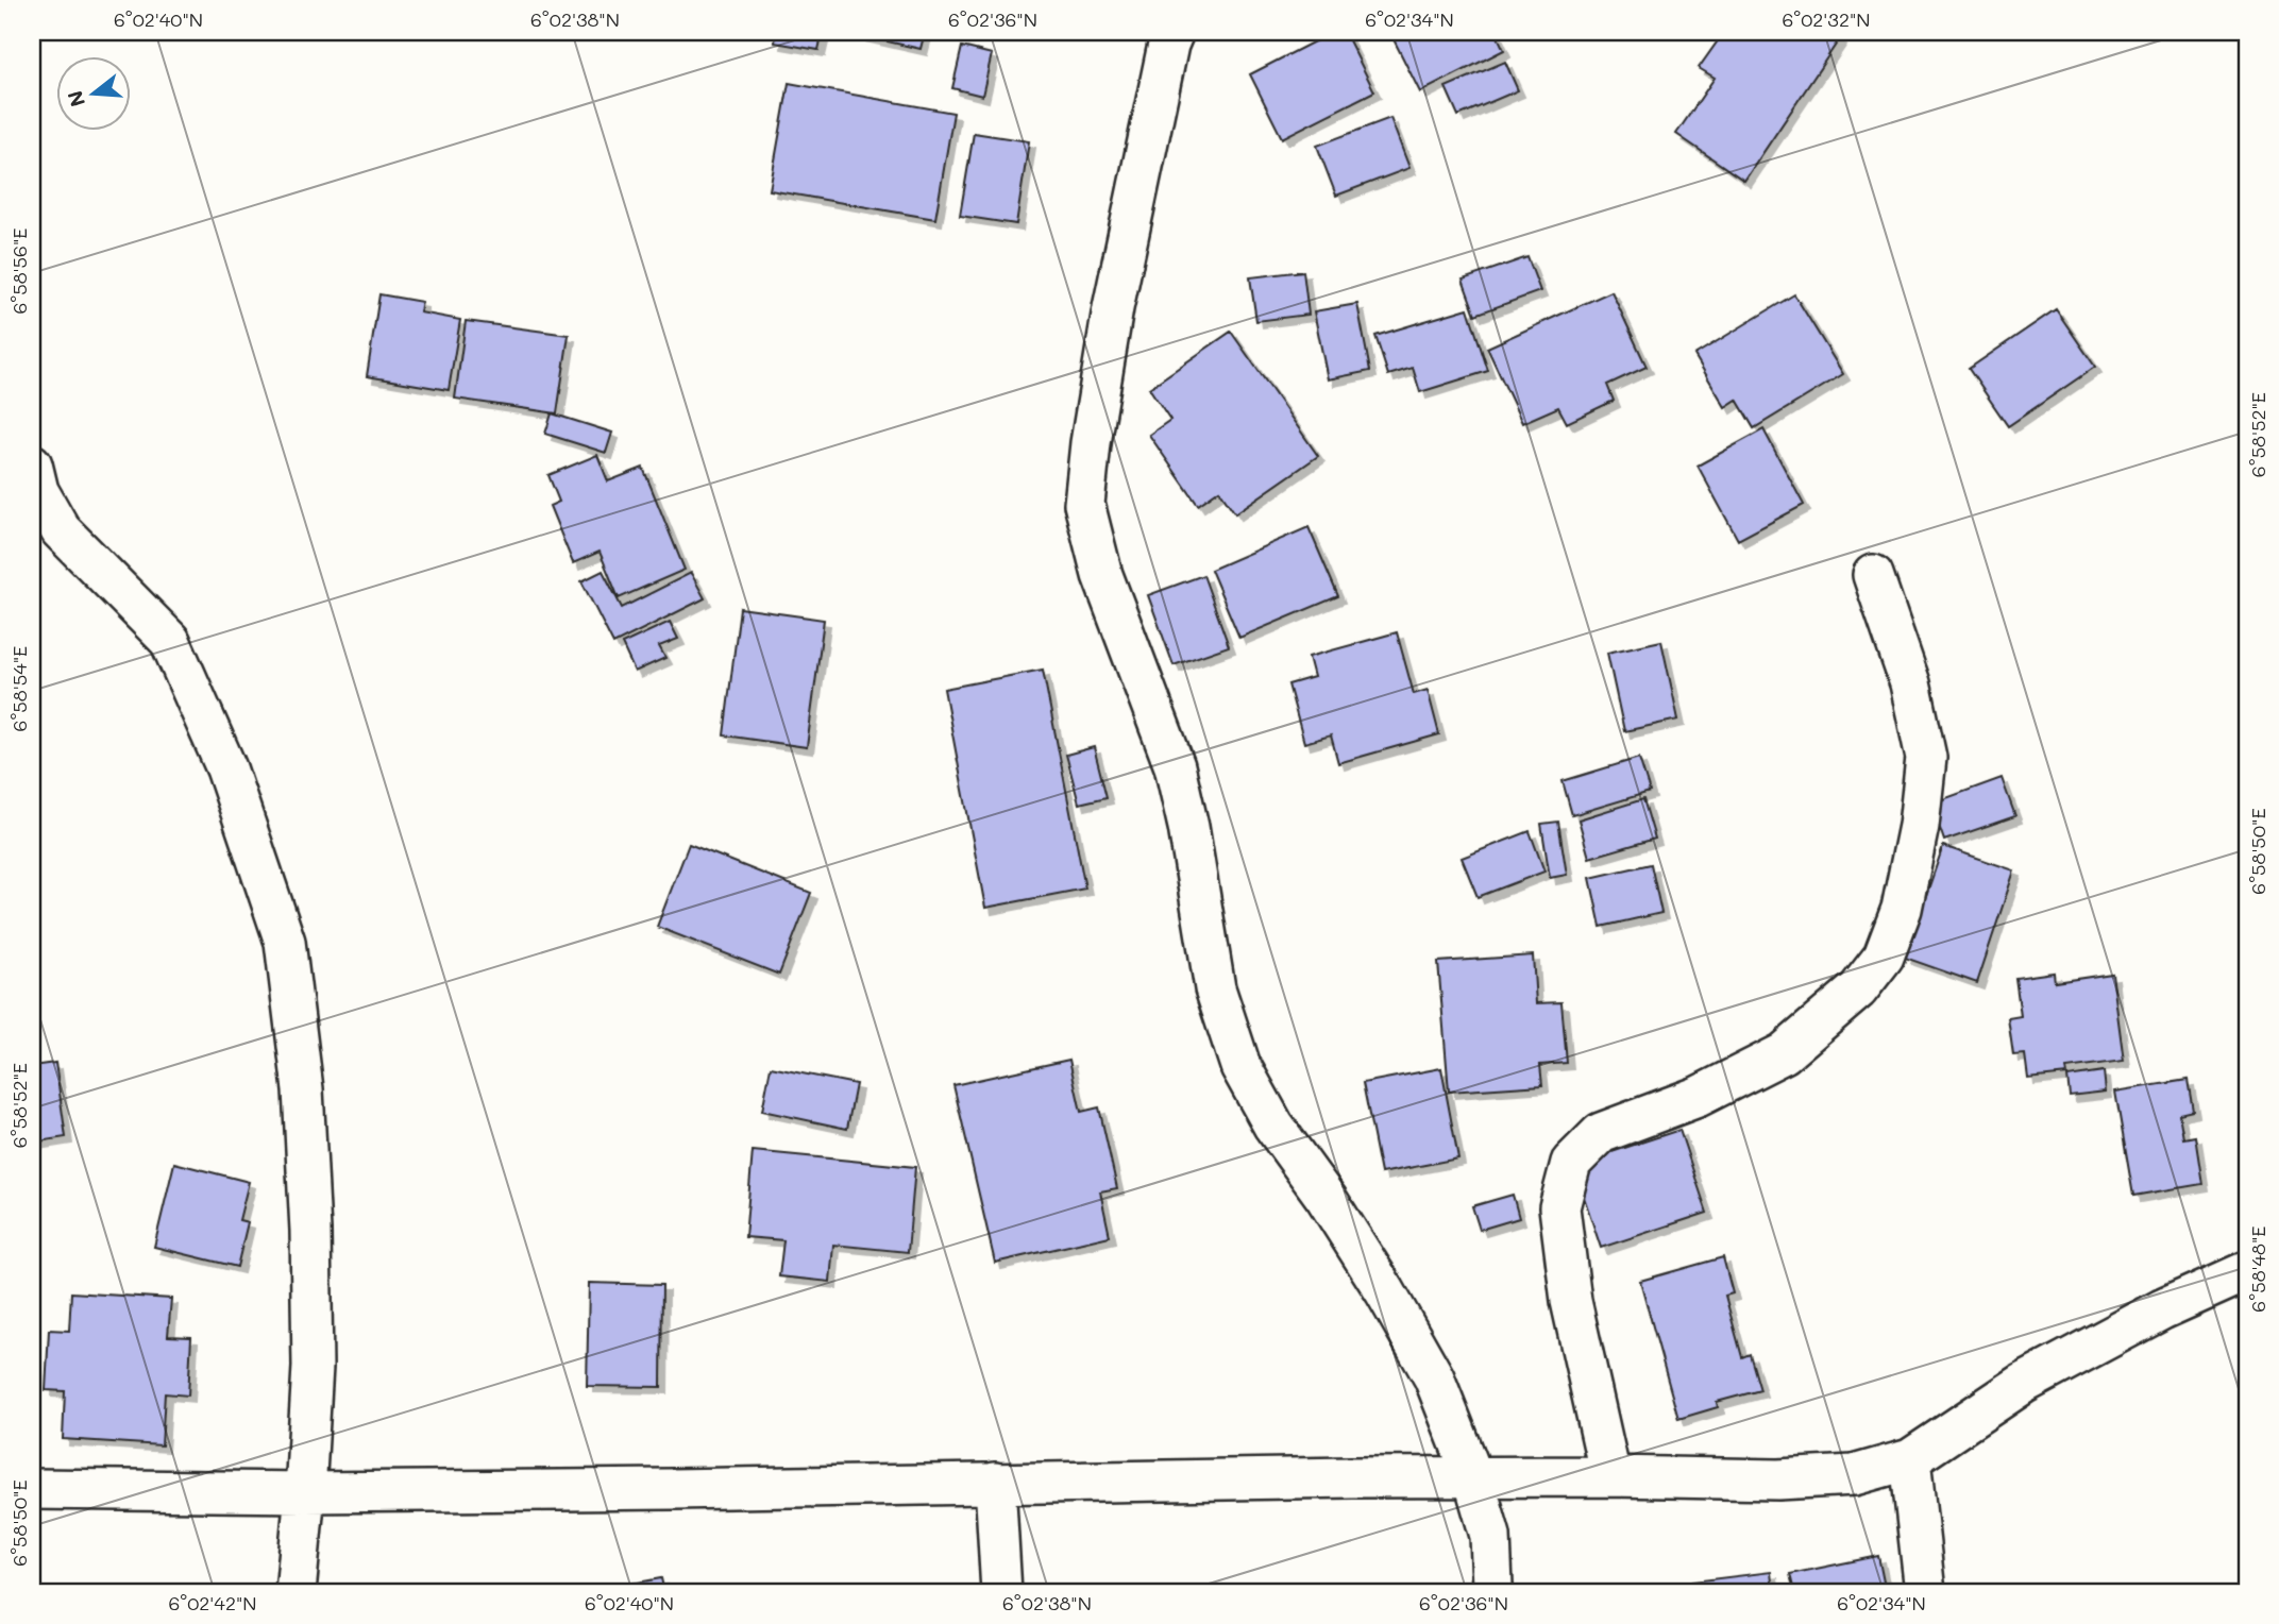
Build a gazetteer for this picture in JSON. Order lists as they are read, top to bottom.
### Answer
{
  "north": "left",
  "coordinates": [
    "6°02'40\"N",
    "6°02'38\"N",
    "6°02'36\"N",
    "6°02'34\"N",
    "6°02'32\"N",
    "6°58'56\"E",
    "6°58'52\"E",
    "6°58'54\"E",
    "6°58'50\"E",
    "6°58'48\"E",
    "6°02'42\"N"
  ]
}
